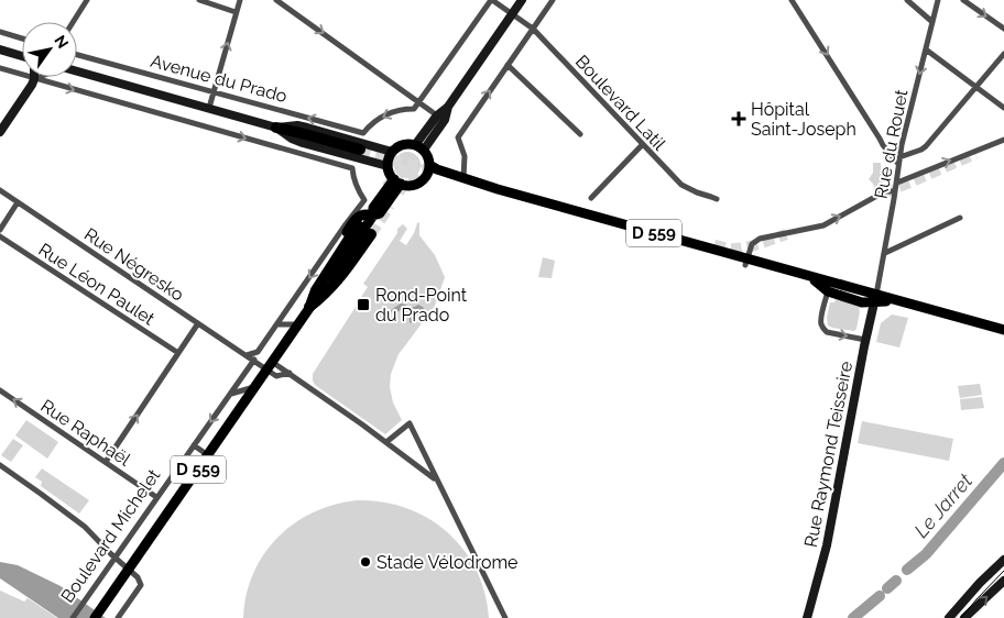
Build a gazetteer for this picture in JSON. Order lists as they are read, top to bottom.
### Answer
{
  "streets": {
    "main road": [
      "Avenue du Prado",
      "D 559",
      "Rue Raymond Teisseire",
      "Boulevard Michelet"
    ],
    "street": [
      "Boulevard Latil",
      "Rue du Rouet",
      "Rue Négresko",
      "Rue Léon Paulet",
      "Rue Raphaël"
    ]
  },
  "crossings": [
    ["Avenue du Prado", "D 559"],
    ["Avenue du Prado", "Boulevard Michelet"],
    ["Rue du Rouet", "D 559"],
    ["Rue du Rouet", "Rue Raymond Teisseire"],
    ["D 559", "Rue Raymond Teisseire"],
    ["D 559", "Boulevard Michelet"],
    ["Rue Négresko", "Boulevard Michelet"],
    ["Rue Raphaël", "Boulevard Michelet"]
  ],
  "one_way": ["Rue du Rouet", "Rue Raphaël"],
  "water": ["Le Jarret"],
  "places": {
    "health": ["Hôpital Saint-Joseph"],
    "transit": ["Rond-Point du Prado"],
    "other": ["Stade Vélodrome"]
  },
  "north": "top right"
}
